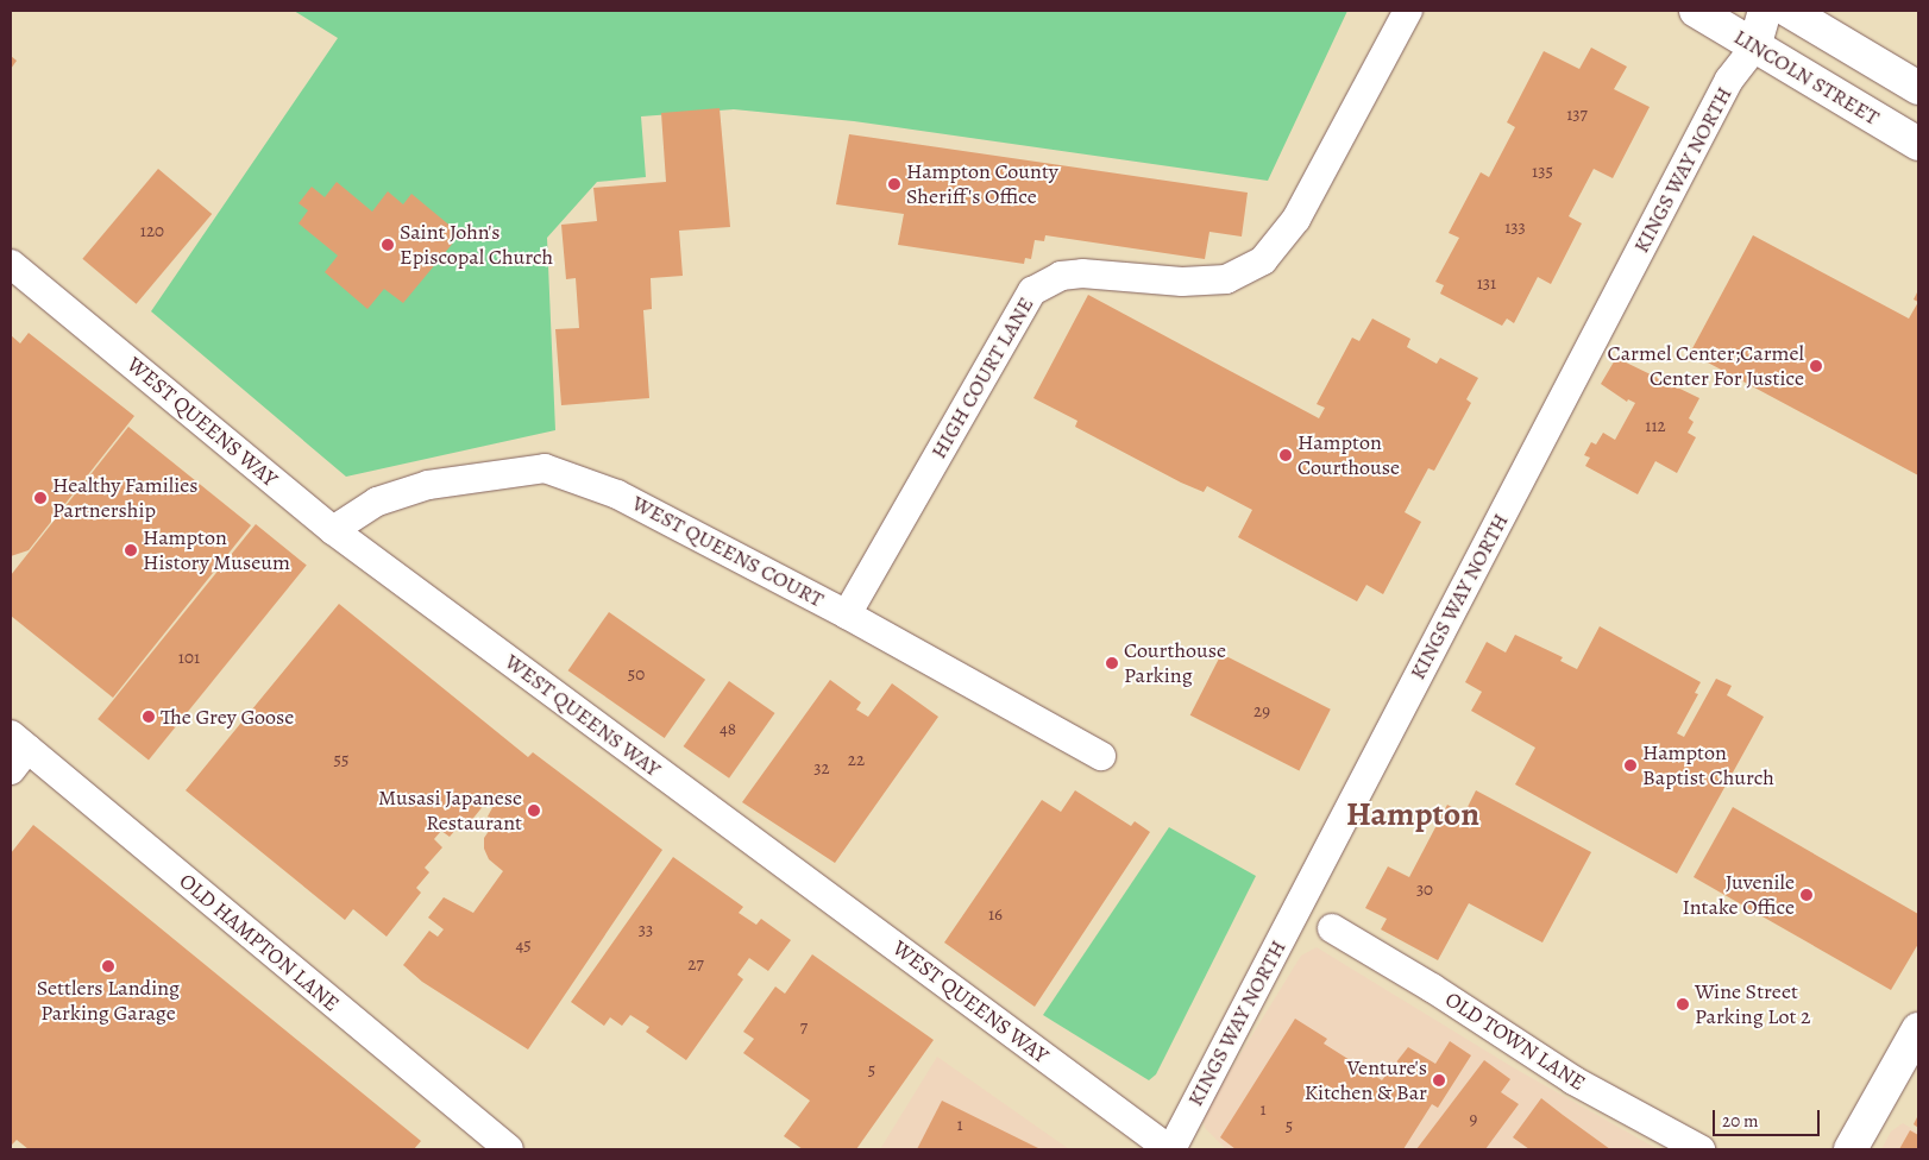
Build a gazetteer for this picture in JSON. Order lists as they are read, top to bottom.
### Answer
{
  "streets": {
    "street": [
      "LINCOLN STREET",
      "KINGS WAY NORTH",
      "HIGH COURT LANE",
      "WEST QUEENS WAY",
      "WEST QUEENS COURT",
      "OLD HAMPTON LANE",
      "OLD TOWN LANE"
    ]
  },
  "crossings": [
    ["LINCOLN STREET", "KINGS WAY NORTH"],
    ["KINGS WAY NORTH", "WEST QUEENS WAY"],
    ["HIGH COURT LANE", "WEST QUEENS COURT"],
    ["WEST QUEENS WAY", "WEST QUEENS COURT"]
  ],
  "districts": ["Hampton"],
  "places": [
    "Hampton County Sheriff's Office",
    "Saint John's Episcopal Church",
    "Carmel Center;Carmel Center For Justice",
    "Hampton Courthouse",
    "Healthy Families Partnership",
    "Hampton History Museum",
    "Courthouse Parking",
    "The Grey Goose",
    "Hampton Baptist Church",
    "Musasi Japanese Restaurant",
    "Juvenile Intake Office",
    "Settlers Landing Parking Garage",
    "Wine Street Parking Lot 2",
    "Venture's Kitchen & Bar"
  ],
  "house_numbers": [
    "137",
    "135",
    "133",
    "120",
    "131",
    "112",
    "101",
    "50",
    "29",
    "48",
    "55",
    "22",
    "32",
    "30",
    "16",
    "33",
    "45",
    "27",
    "7",
    "5",
    "1",
    "9",
    "1",
    "5"
  ],
  "scale_bar": "20 m"
}
